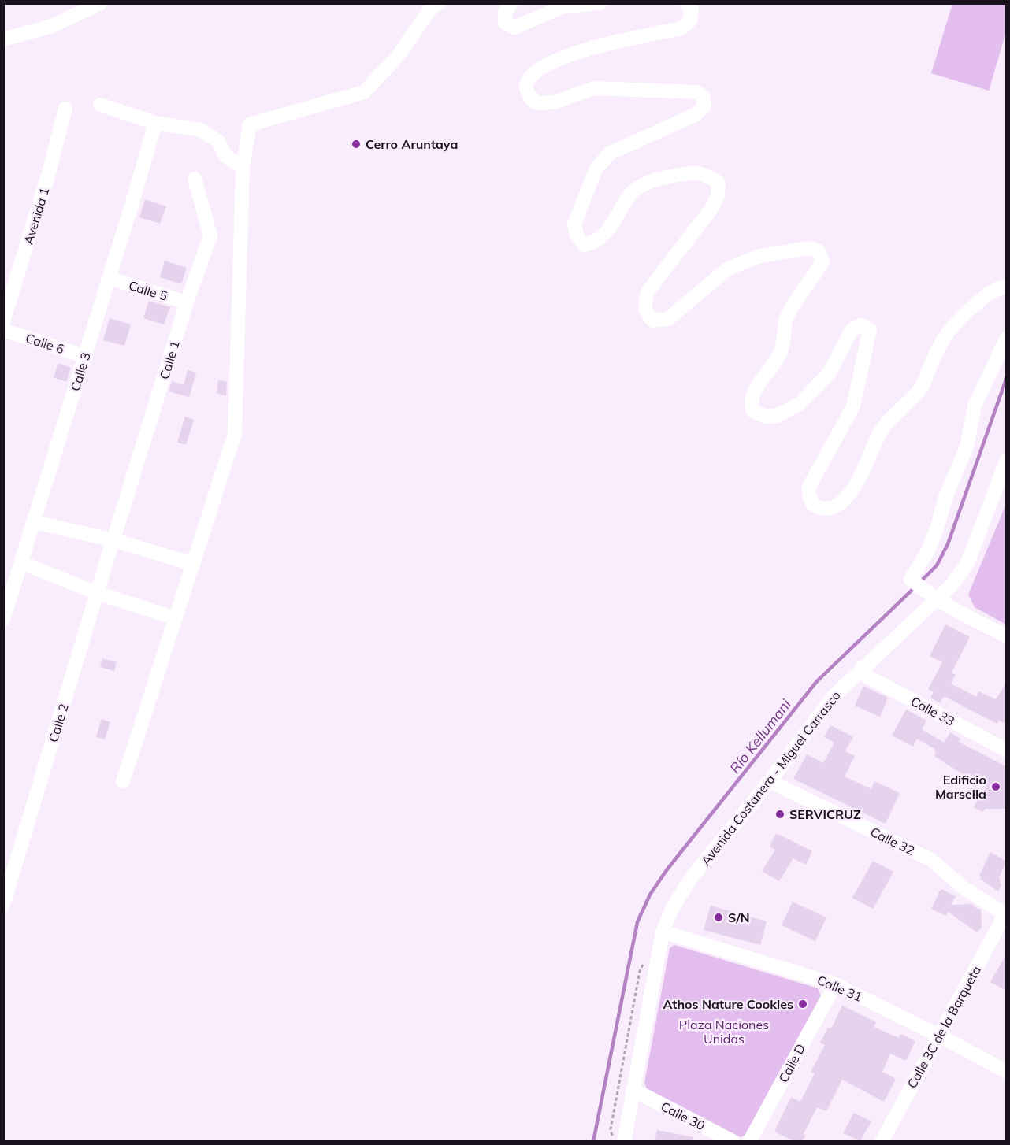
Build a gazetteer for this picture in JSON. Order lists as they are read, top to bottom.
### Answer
{
  "streets": {
    "street": [
      "Avenida 1",
      "Calle 5",
      "Calle 6",
      "Calle 1",
      "Calle 3",
      "Calle 33",
      "Calle 2",
      "Avenida Costanera - Miguel Carrasco",
      "Calle 32",
      "Calle 31",
      "Calle 3C de la Barqueta",
      "Calle D",
      "Calle 30"
    ]
  },
  "crossings": [
    ["Calle 5", "Calle 1"],
    ["Calle 5", "Calle 3"],
    ["Calle 6", "Calle 3"],
    ["Calle 1", "Calle 2"],
    ["Calle 33", "Avenida Costanera - Miguel Carrasco"],
    ["Avenida Costanera - Miguel Carrasco", "Calle 32"],
    ["Avenida Costanera - Miguel Carrasco", "Calle 31"],
    ["Avenida Costanera - Miguel Carrasco", "Calle 30"],
    ["Calle 32", "Calle 3C de la Barqueta"],
    ["Calle 31", "Calle 3C de la Barqueta"],
    ["Calle 31", "Calle D"]
  ],
  "water": ["Río Kellumani"],
  "parks": ["Plaza Naciones Unidas"],
  "places": [
    "Cerro Aruntaya",
    "Edificio Marsella",
    "SERVICRUZ",
    "S/N",
    "Athos Nature Cookies"
  ]
}
